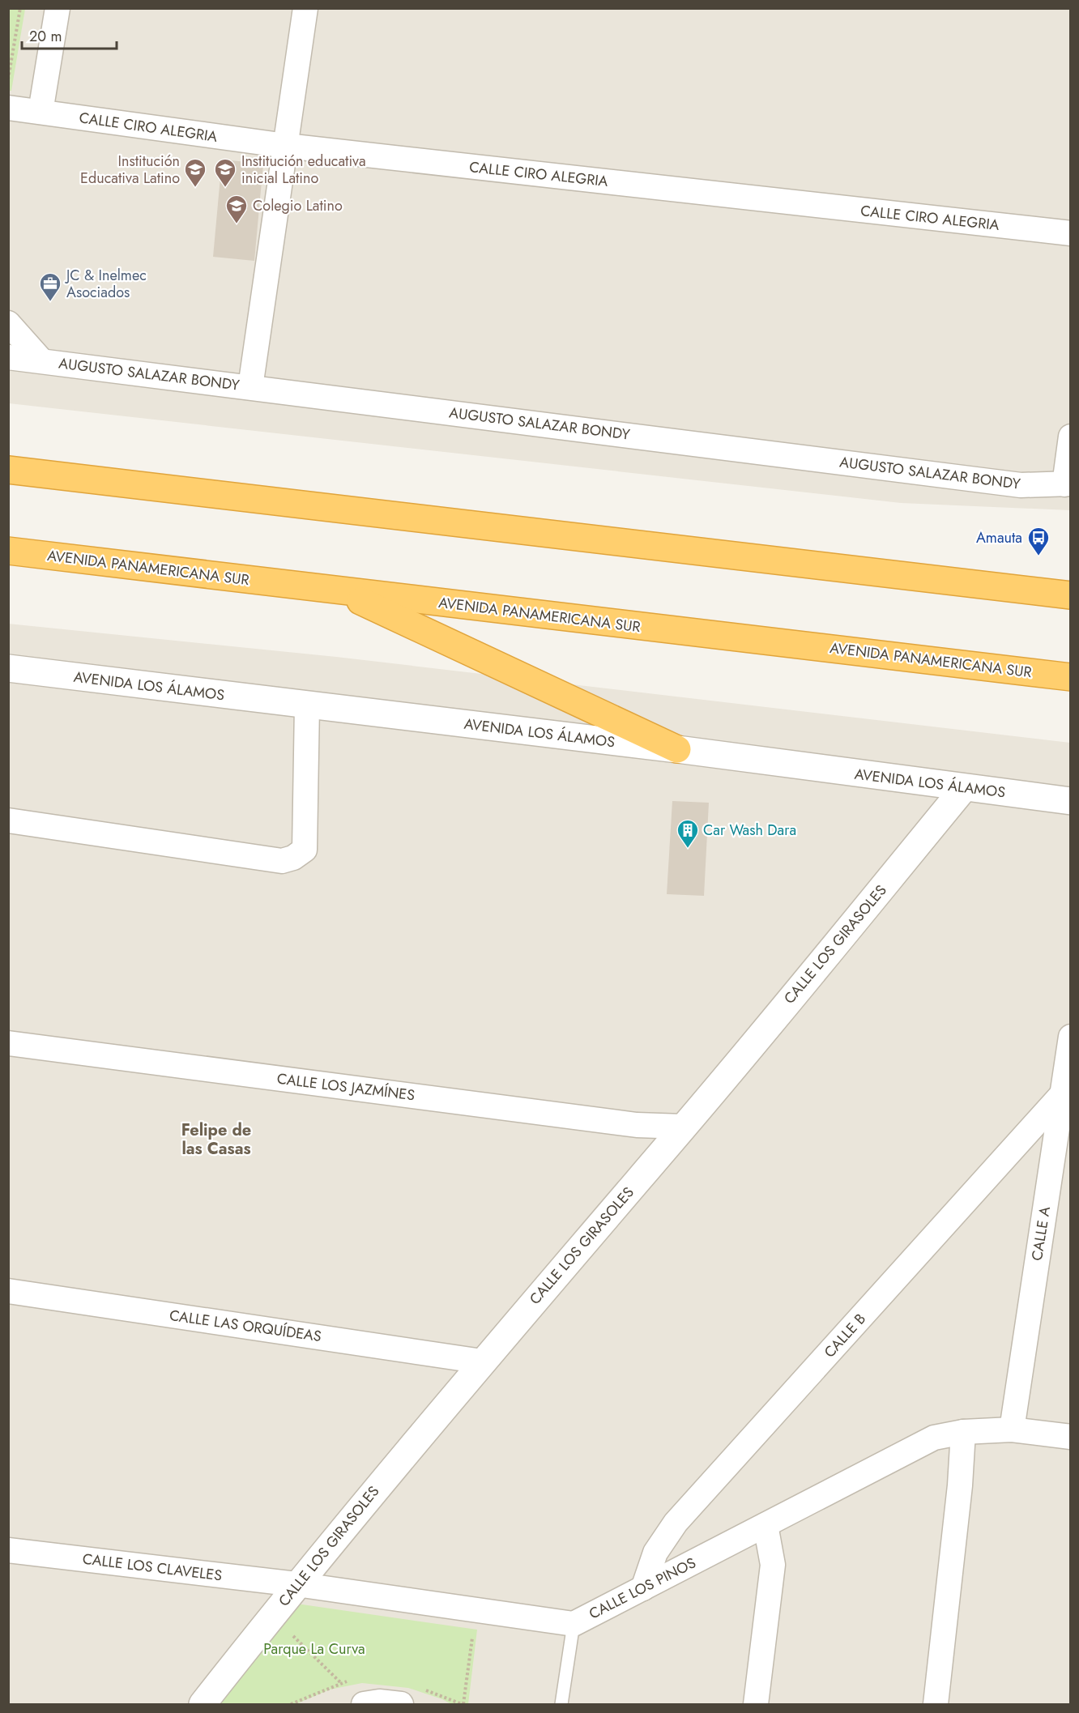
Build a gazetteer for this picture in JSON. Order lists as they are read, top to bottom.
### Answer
{
  "streets": {
    "highway": ["AVENIDA PANAMERICANA SUR"],
    "street": [
      "CALLE CIRO ALEGRIA",
      "AUGUSTO SALAZAR BONDY",
      "AVENIDA LOS ÁLAMOS",
      "CALLE LOS GIRASOLES",
      "CALLE LOS JAZMÍNES",
      "CALLE A",
      "CALLE LAS ORQUÍDEAS",
      "CALLE B",
      "CALLE LOS CLAVELES",
      "CALLE LOS PINOS"
    ]
  },
  "crossings": [
    ["AVENIDA LOS ÁLAMOS", "CALLE LOS GIRASOLES"],
    ["CALLE LOS GIRASOLES", "CALLE LOS JAZMÍNES"],
    ["CALLE LOS GIRASOLES", "CALLE LAS ORQUÍDEAS"],
    ["CALLE LOS GIRASOLES", "CALLE LOS CLAVELES"],
    ["CALLE LOS GIRASOLES", "CALLE LOS PINOS"],
    ["CALLE A", "CALLE B"],
    ["CALLE A", "CALLE LOS PINOS"],
    ["CALLE B", "CALLE LOS PINOS"],
    ["CALLE LOS CLAVELES", "CALLE LOS PINOS"]
  ],
  "districts": ["Felipe de las Casas"],
  "parks": ["Parque La Curva"],
  "places": {
    "school or university": ["Institución Educativa Latino", "Institución educativa inicial Latino", "Colegio Latino"],
    "office": ["JC & Inelmec Asociados"],
    "bus stop": ["Amauta"],
    "building": ["Car Wash Dara"]
  },
  "scale_bar": "20 m"
}
